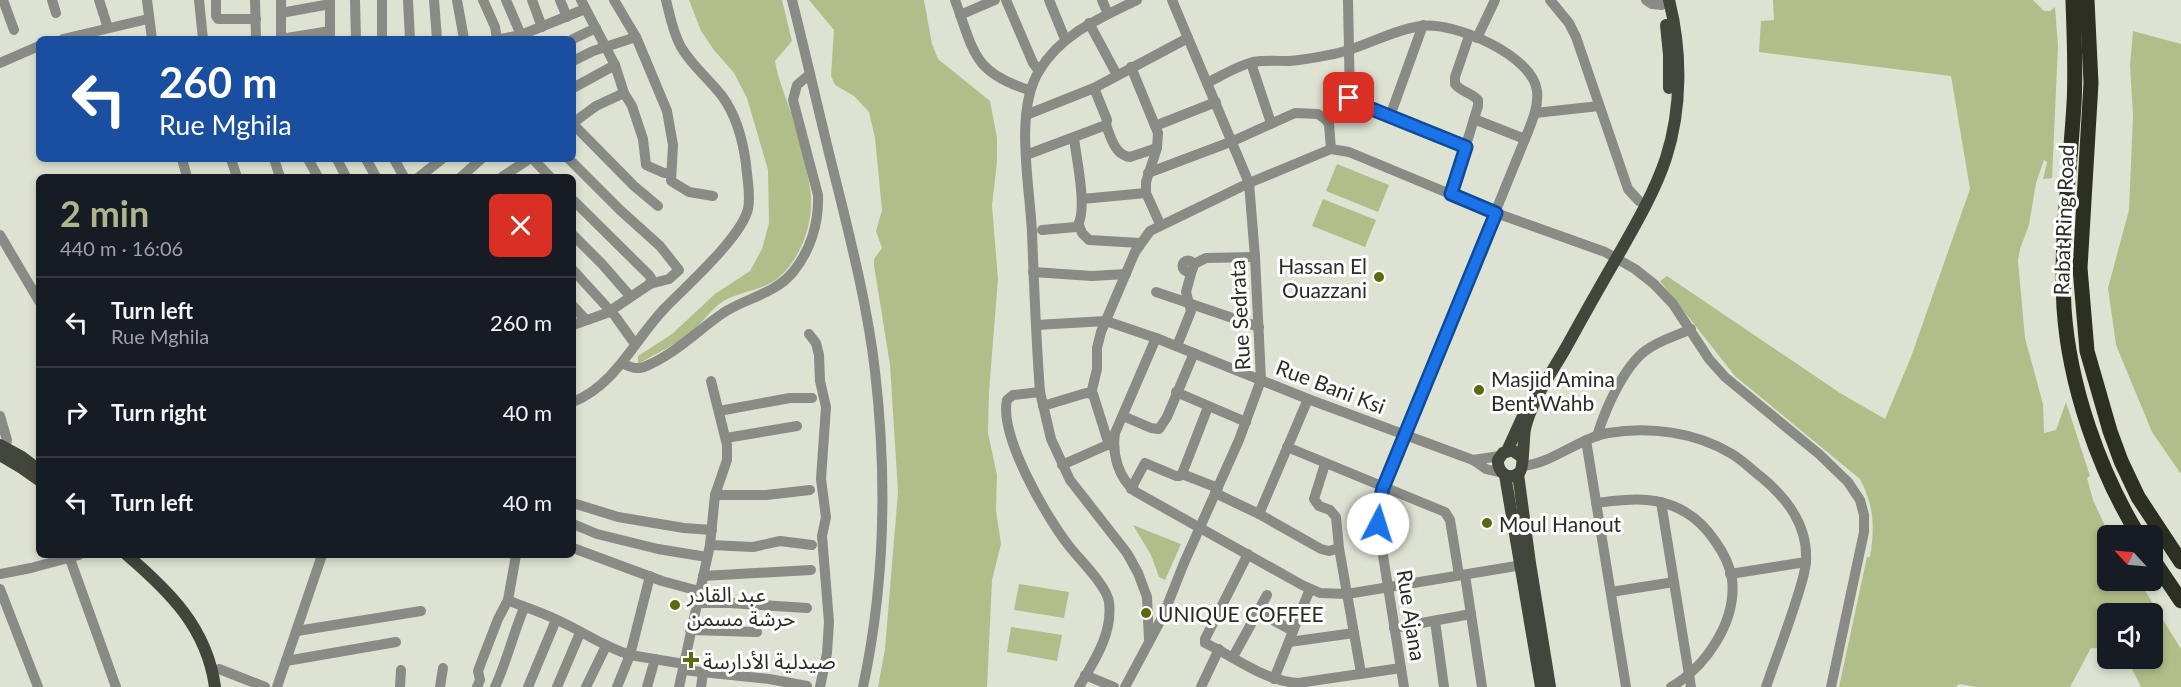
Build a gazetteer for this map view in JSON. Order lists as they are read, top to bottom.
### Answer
{
  "streets": {
    "highway": ["Rabat Ring Road"],
    "street": ["Rue Sedrata", "Rue Bani Ksi", "Rue Ajana"]
  },
  "crossings": [
    ["Rue Sedrata", "Rue Bani Ksi"],
    ["Rue Bani Ksi", "Rue Ajana"]
  ],
  "places": {
    "other": [
      "Hassan El Ouazzani",
      "Masjid Amina Bent Wahb",
      "Moul Hanout",
      "عبد القادر حرشة مسمن",
      "UNIQUE COFFEE"
    ],
    "health": ["صيدلية الأدارسة"]
  },
  "north": "top left",
  "page": {
    "turn": ["260 m", "Rue Mghila"],
    "heading": ["2 min", "440 m · 16:06"],
    "list": [
      {
        "name": "Turn left",
        "note": "Rue Mghila",
        "value": "260 m"
      },
      {
        "name": "Turn right",
        "value": "40 m"
      },
      {
        "name": "Turn left",
        "value": "40 m"
      }
    ]
  }
}
